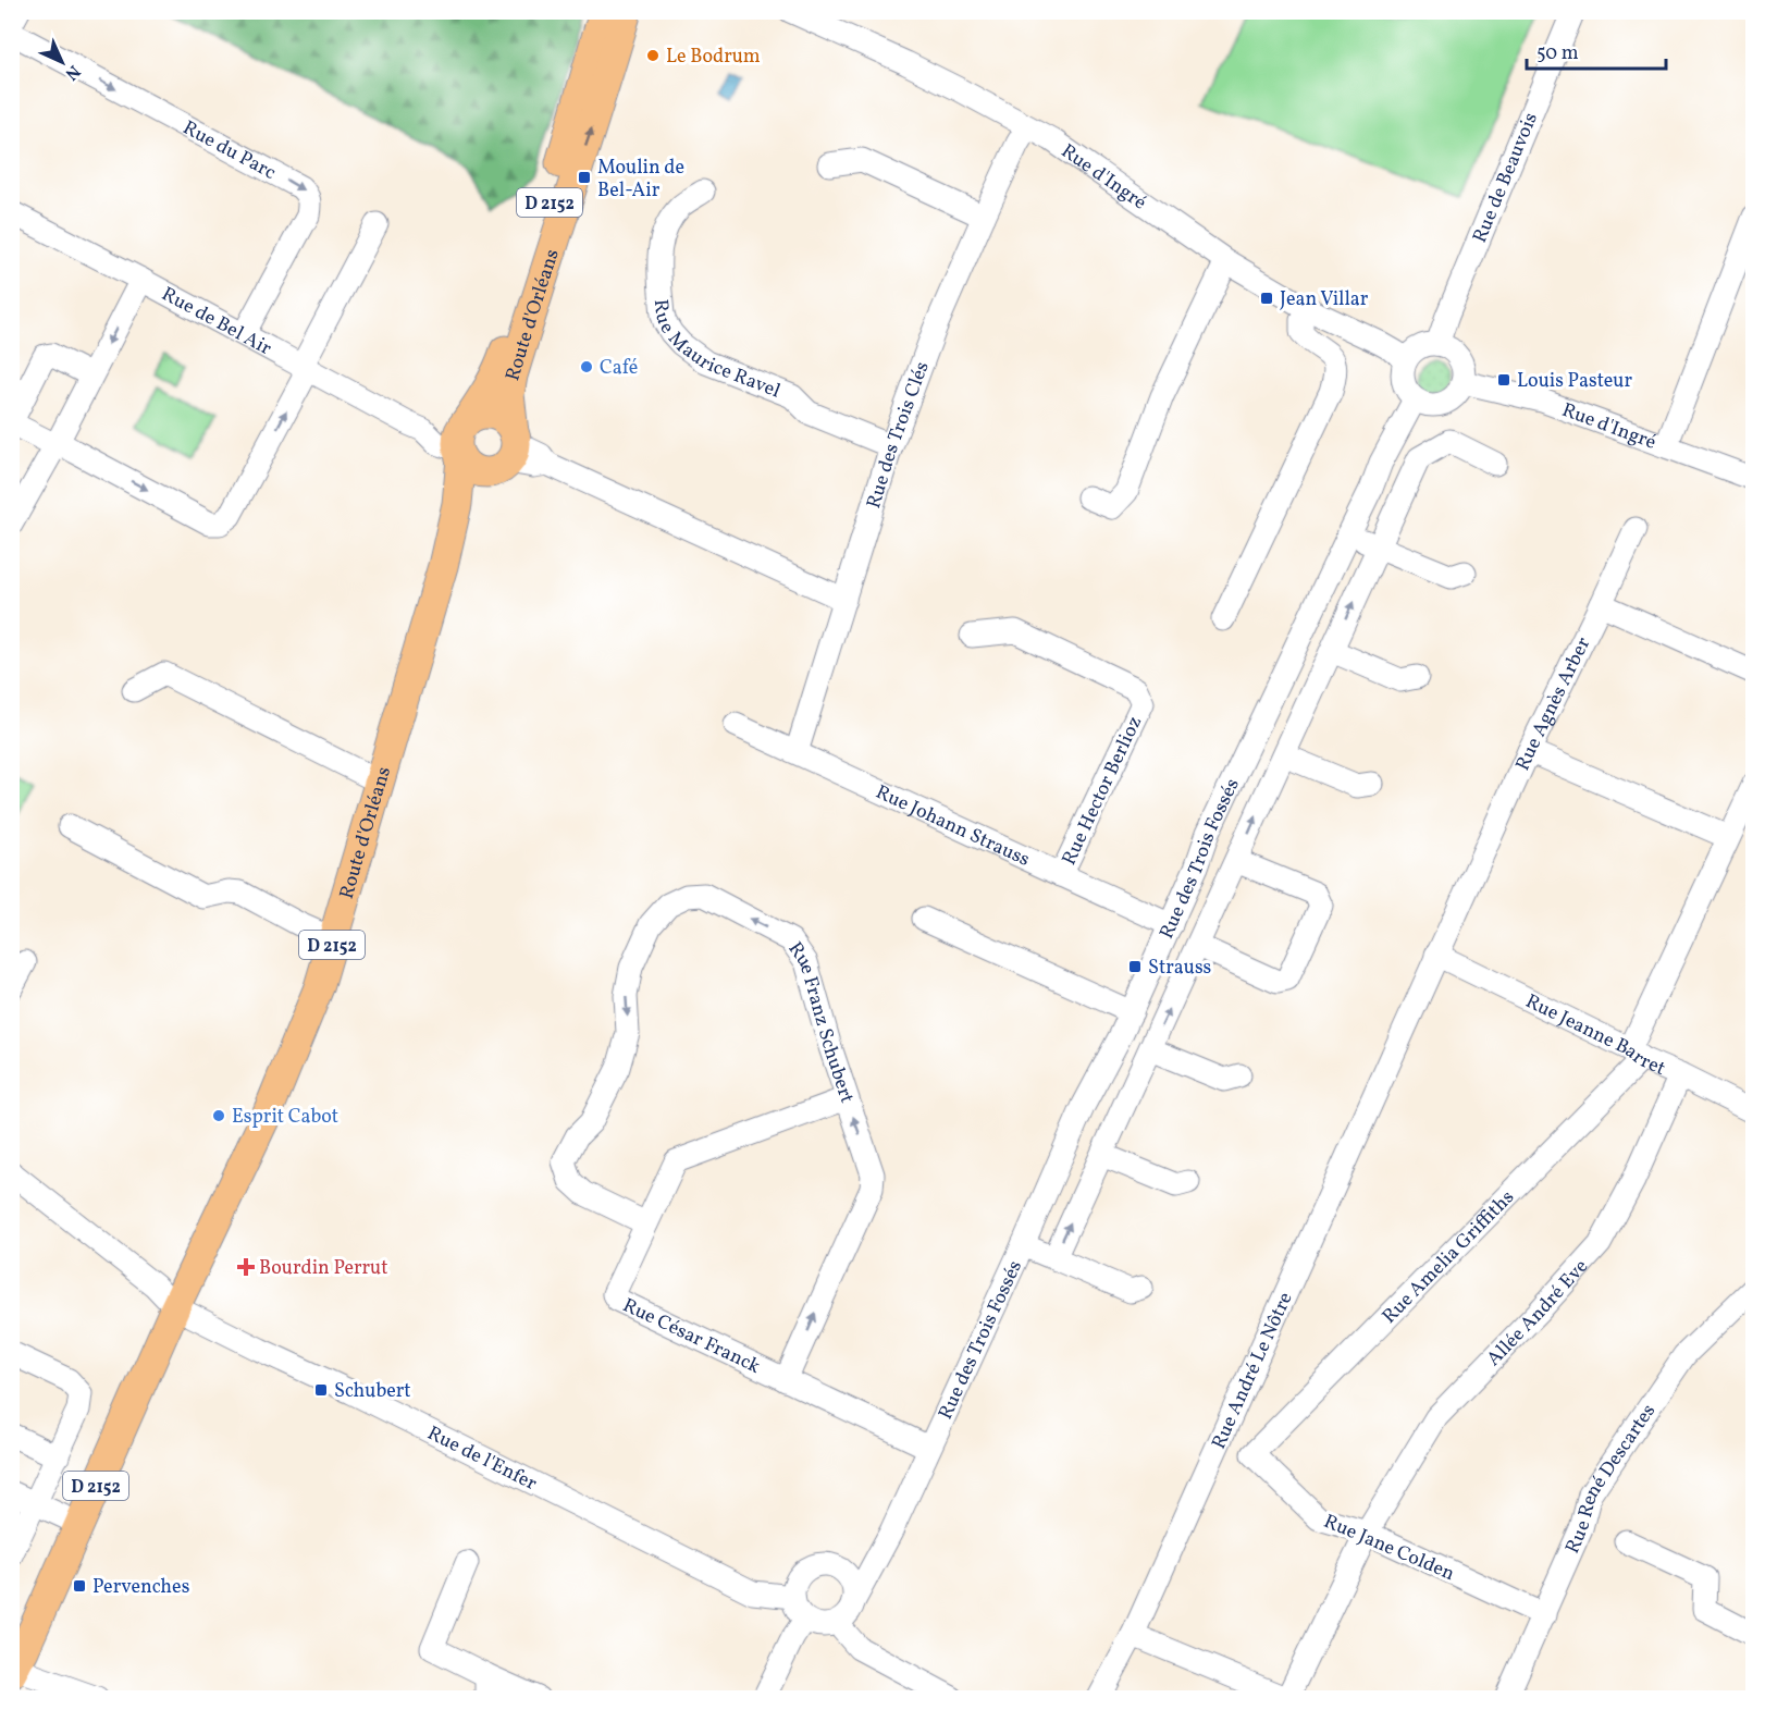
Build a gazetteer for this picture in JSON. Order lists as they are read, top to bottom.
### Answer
{
  "streets": {
    "main road": ["D 2152", "Route d'Orléans"],
    "street": [
      "Rue du Parc",
      "Rue d'Ingré",
      "Rue de Beauvois",
      "Rue de Bel Air",
      "Rue Maurice Ravel",
      "Rue des Trois Clés",
      "Rue Agnès Arber",
      "Rue Hector Berlioz",
      "Rue Johann Strauss",
      "Rue des Trois Fossés",
      "Rue Franz Schubert",
      "Rue Jeanne Barret",
      "Rue Amelia Griffiths",
      "Allée André Eve",
      "Rue César Franck",
      "Rue André Le Nôtre",
      "Rue de l'Enfer",
      "Rue René Descartes",
      "Rue Jane Colden"
    ]
  },
  "crossings": [
    ["Rue du Parc", "Rue de Bel Air"],
    ["Rue d'Ingré", "Rue de Beauvois"],
    ["Rue d'Ingré", "Rue des Trois Clés"],
    ["Rue d'Ingré", "Rue des Trois Fossés"],
    ["Rue de Beauvois", "Rue des Trois Fossés"],
    ["D 2152", "Route d'Orléans"],
    ["D 2152", "Rue de l'Enfer"],
    ["Route d'Orléans", "Rue de Bel Air"],
    ["Route d'Orléans", "Rue de l'Enfer"],
    ["Rue Maurice Ravel", "Rue des Trois Clés"],
    ["Rue des Trois Clés", "Rue Johann Strauss"],
    ["Rue Agnès Arber", "Rue Jeanne Barret"],
    ["Rue Agnès Arber", "Rue André Le Nôtre"],
    ["Rue Hector Berlioz", "Rue Johann Strauss"],
    ["Rue Johann Strauss", "Rue des Trois Fossés"],
    ["Rue des Trois Fossés", "Rue César Franck"],
    ["Rue des Trois Fossés", "Rue de l'Enfer"],
    ["Rue Franz Schubert", "Rue César Franck"],
    ["Rue Jeanne Barret", "Rue Amelia Griffiths"],
    ["Rue Jeanne Barret", "Allée André Eve"],
    ["Rue Jeanne Barret", "Rue André Le Nôtre"],
    ["Rue Amelia Griffiths", "Rue Jane Colden"],
    ["Allée André Eve", "Rue Jane Colden"],
    ["Rue René Descartes", "Rue Jane Colden"]
  ],
  "places": {
    "other": ["Le Bodrum", "Café", "Esprit Cabot"],
    "transit": [
      "Moulin de Bel-Air",
      "Jean Villar",
      "Louis Pasteur",
      "Strauss",
      "Schubert",
      "Pervenches"
    ],
    "health": ["Bourdin Perrut"]
  },
  "scale_bar": "50 m",
  "north": "bottom right"
}
